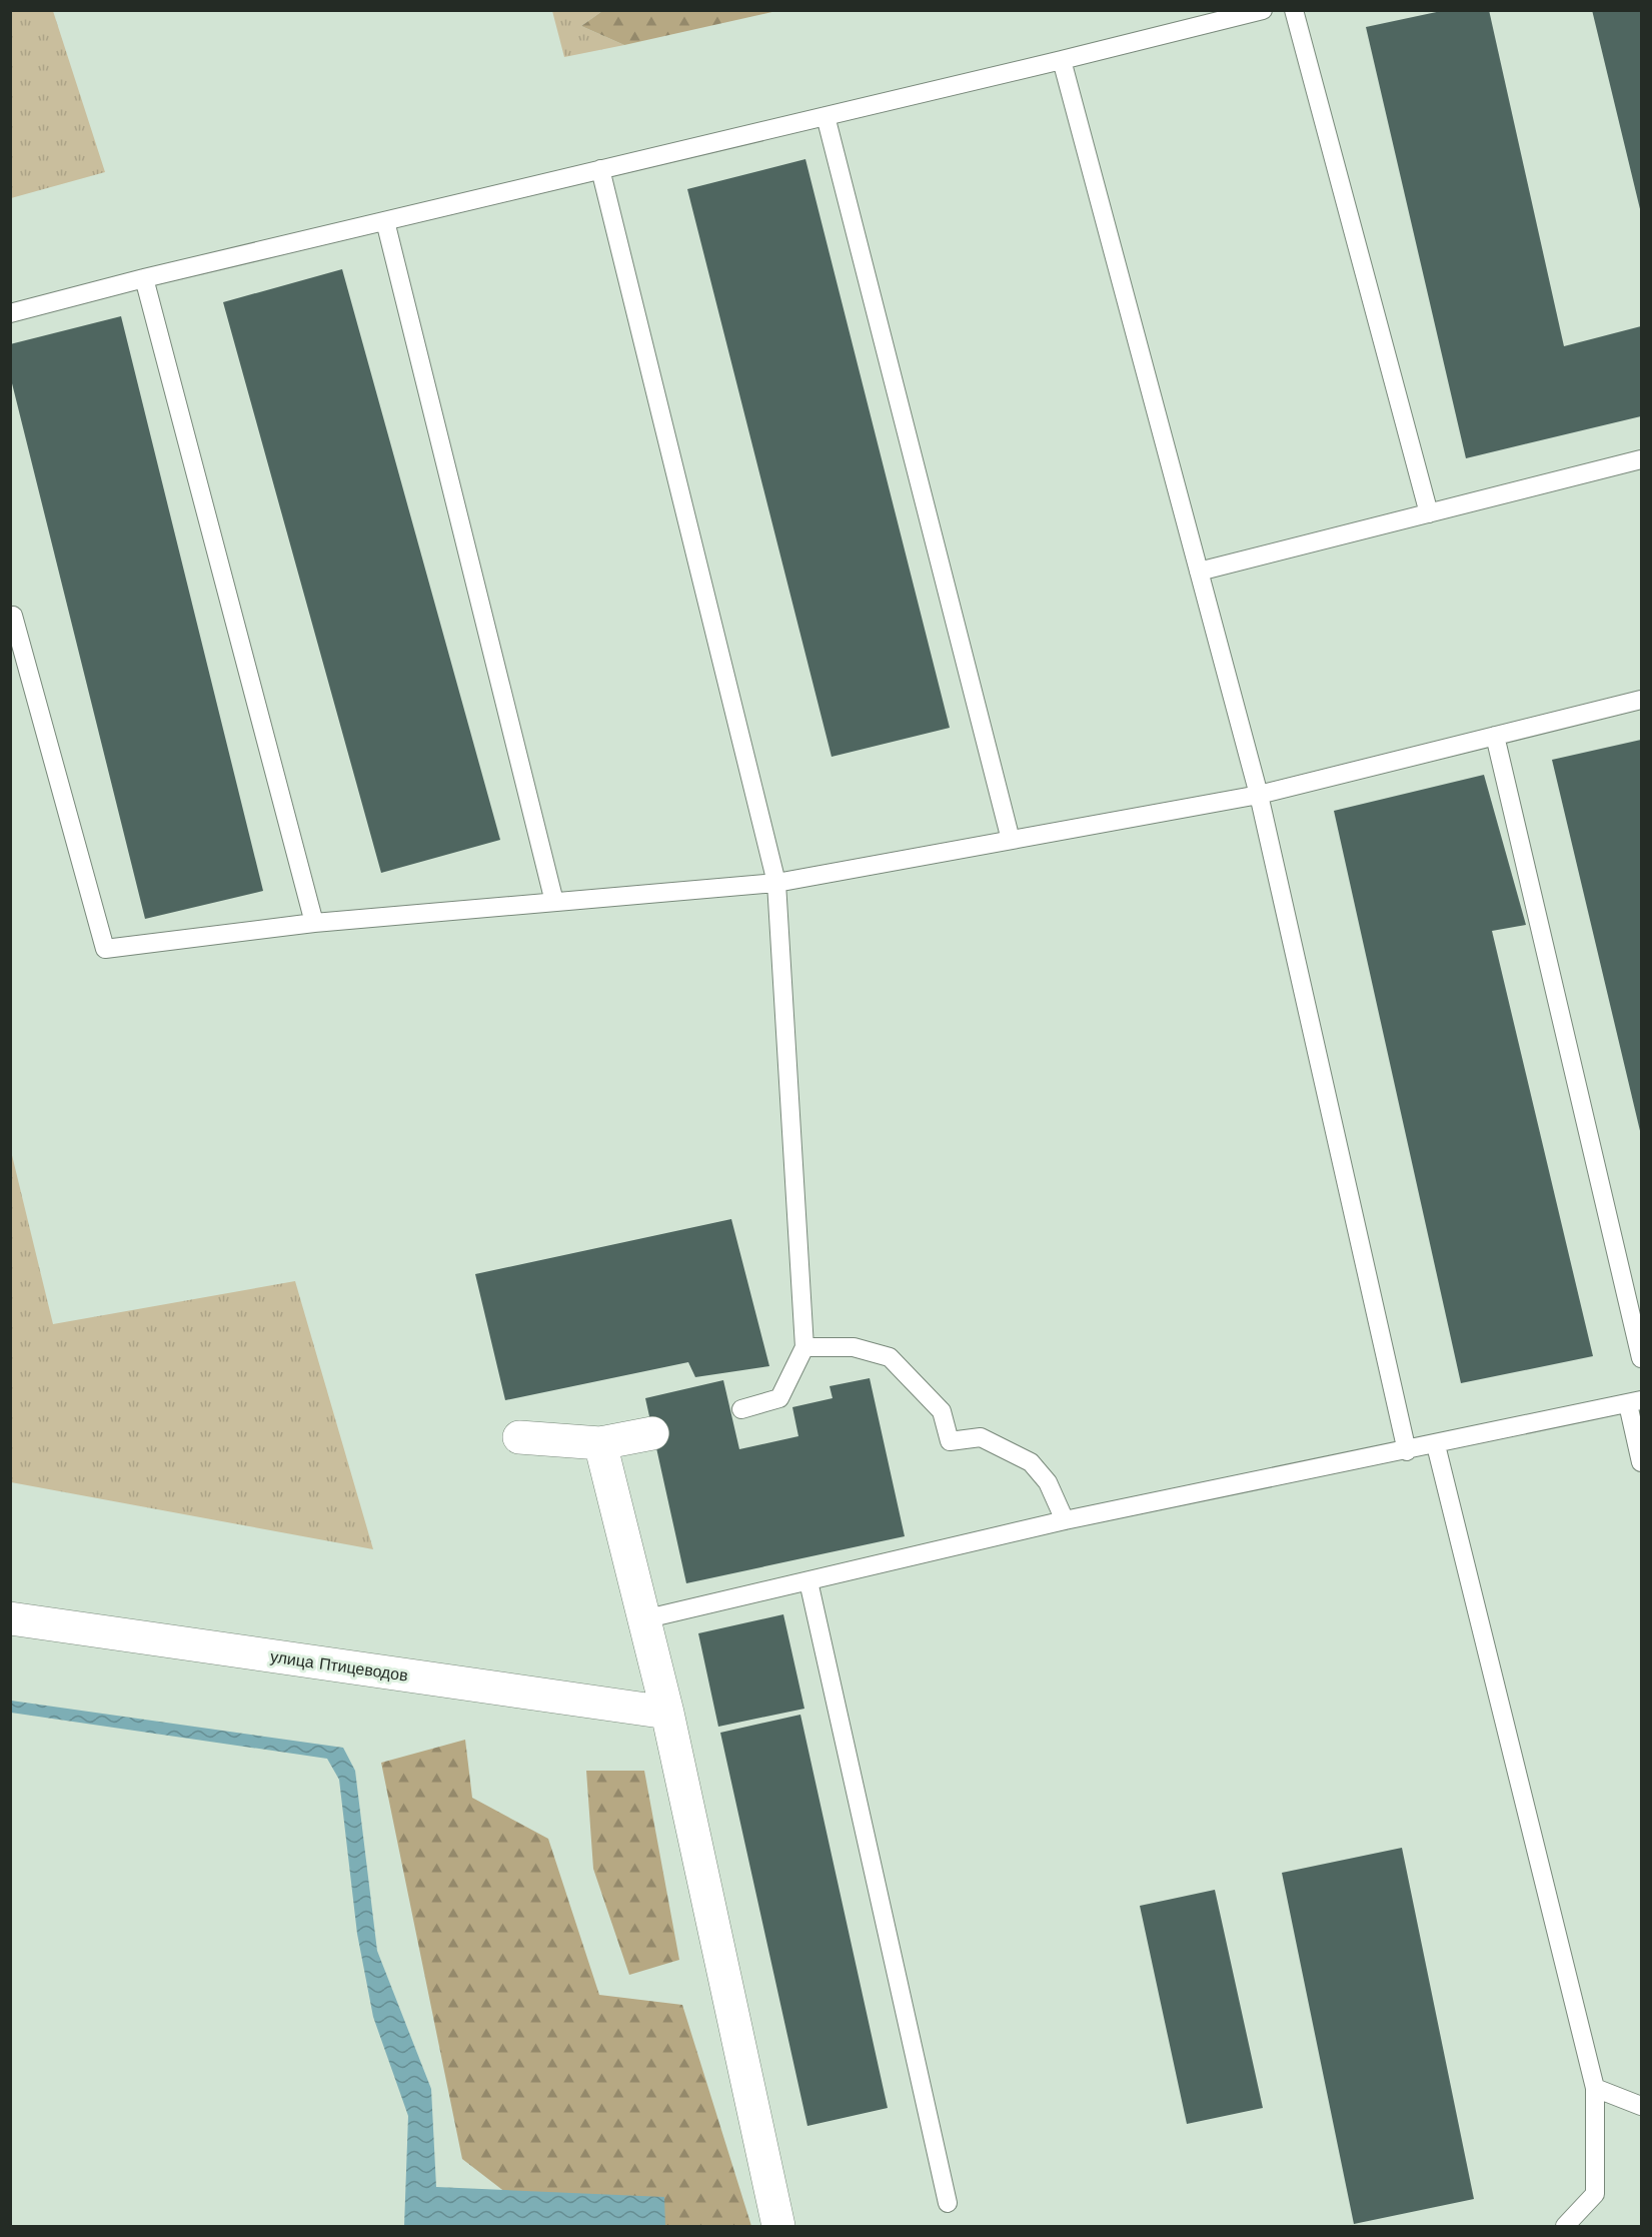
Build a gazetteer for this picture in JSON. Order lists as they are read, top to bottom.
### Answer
{
  "streets": {
    "street": ["улица Птицеводов"]
  }
}
